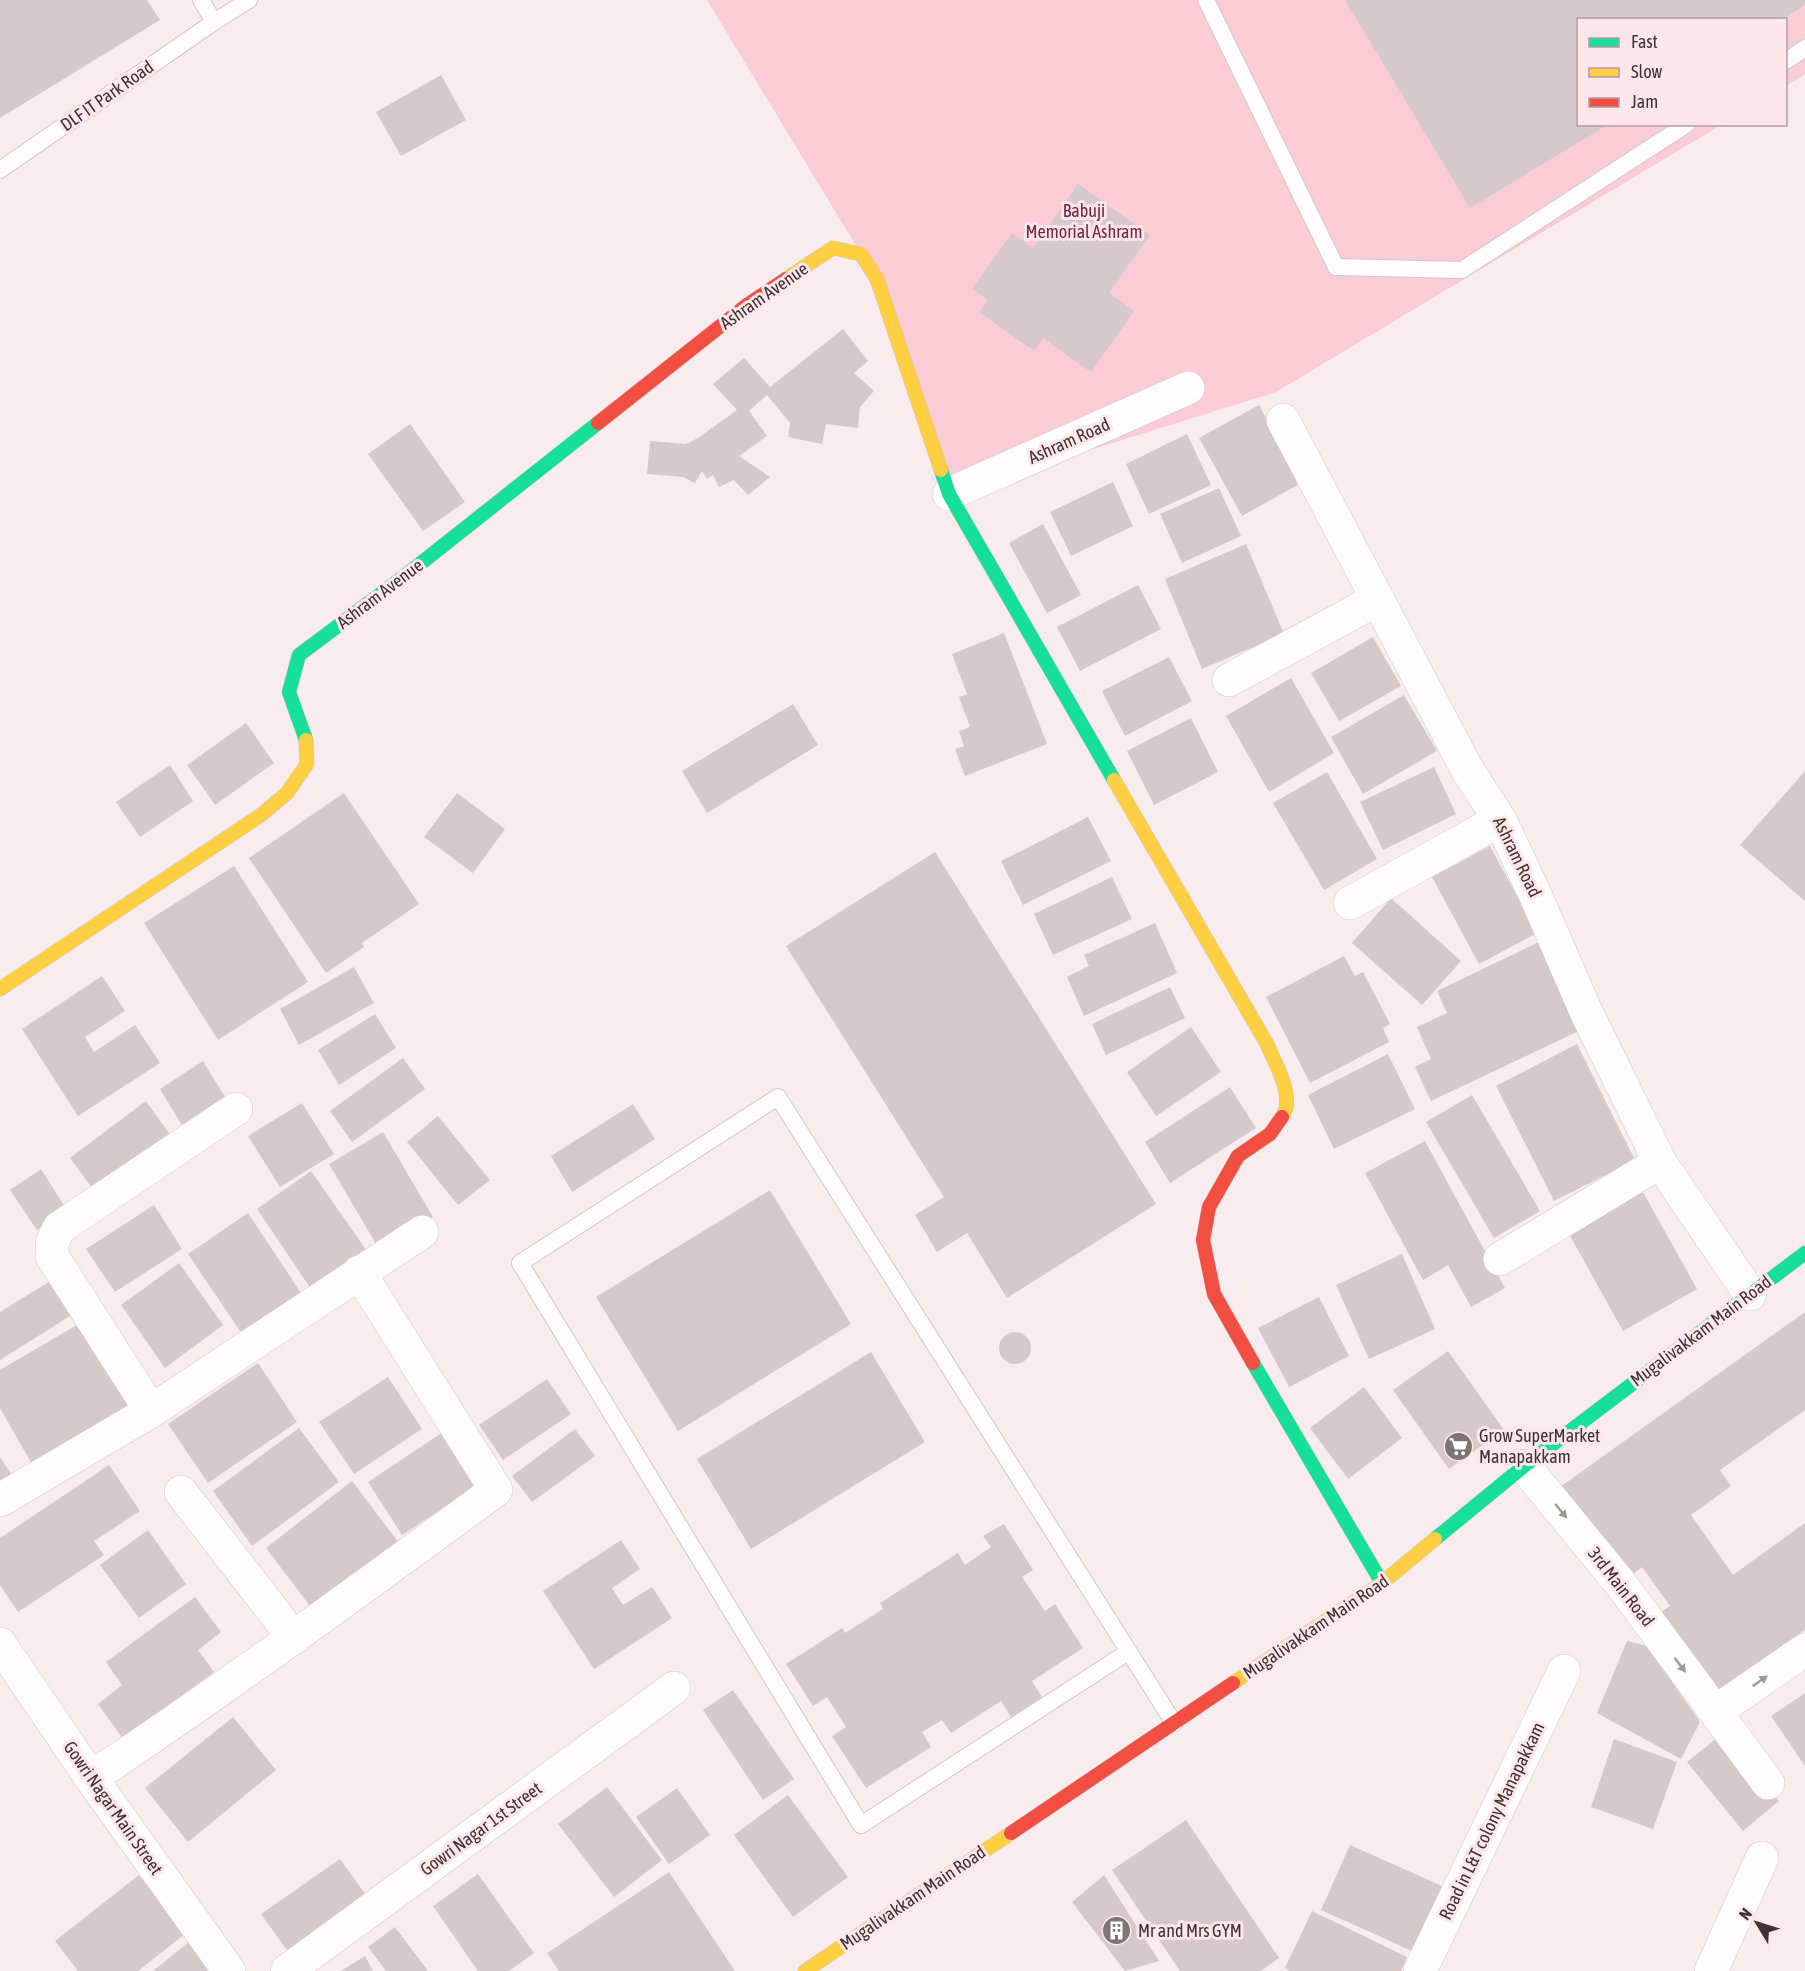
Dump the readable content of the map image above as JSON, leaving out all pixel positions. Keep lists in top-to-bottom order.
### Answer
{
  "streets": {
    "street": [
      "Ashram Avenue",
      "Ashram Road",
      "Mugalivakkam Main Road",
      "3rd Main Road",
      "Gowri Nagar Main Street",
      "Road in L&T colony Manapakkam",
      "Gowri Nagar 1st Street"
    ],
    "lane": ["DLF IT Park Road"]
  },
  "crossings": [
    ["Ashram Avenue", "Ashram Road"],
    ["Ashram Road", "Mugalivakkam Main Road"],
    ["Mugalivakkam Main Road", "3rd Main Road"]
  ],
  "one_way": ["3rd Main Road"],
  "parks": ["Babuji Memorial Ashram"],
  "places": {
    "supermarket": ["Grow SuperMarket Manapakkam"],
    "building": ["Mr and Mrs GYM"]
  },
  "legend": ["Fast", "Slow", "Jam"],
  "north": "top left"
}
